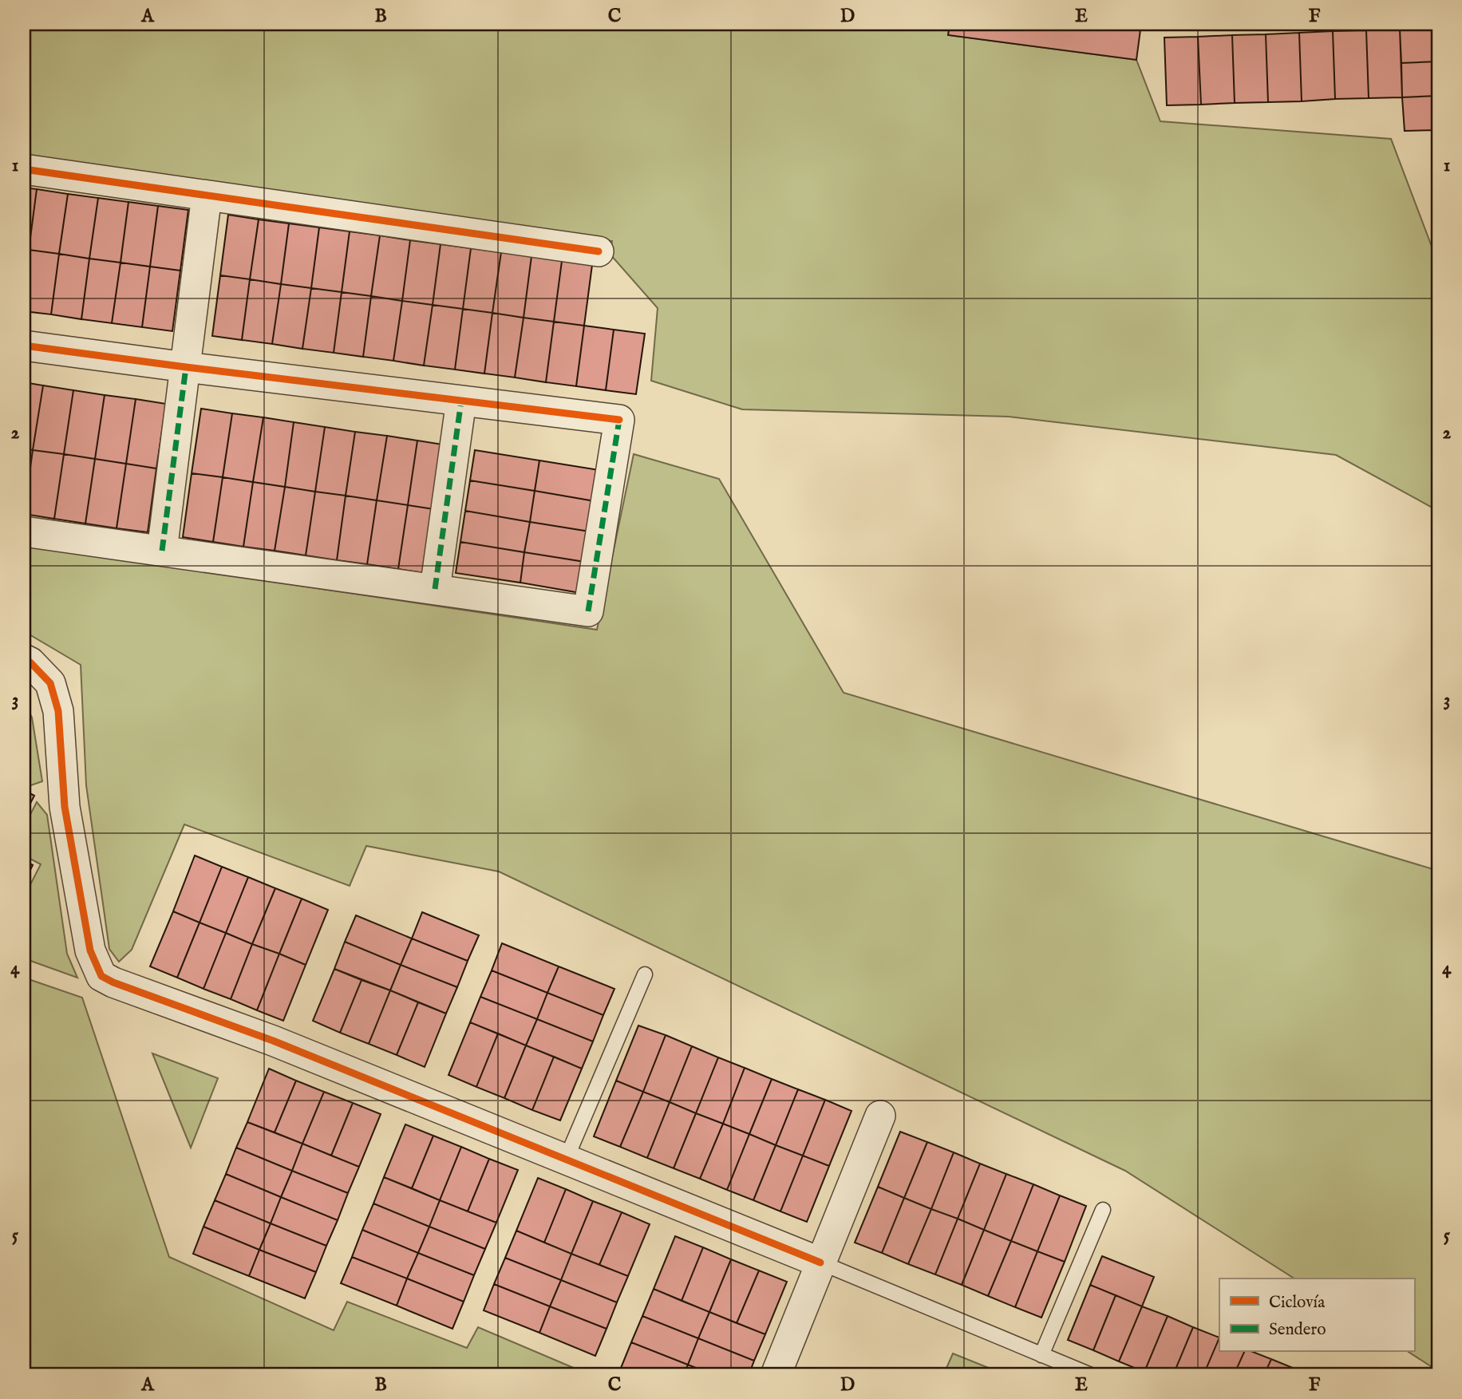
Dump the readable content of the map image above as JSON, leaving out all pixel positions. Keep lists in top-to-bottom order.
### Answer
{
  "legend": ["Ciclovía", "Sendero"],
  "grid": {
    "columns": [
      "A",
      "B",
      "C",
      "D",
      "E",
      "F"
    ],
    "rows": [
      "1",
      "2",
      "3",
      "4",
      "5"
    ]
  }
}
